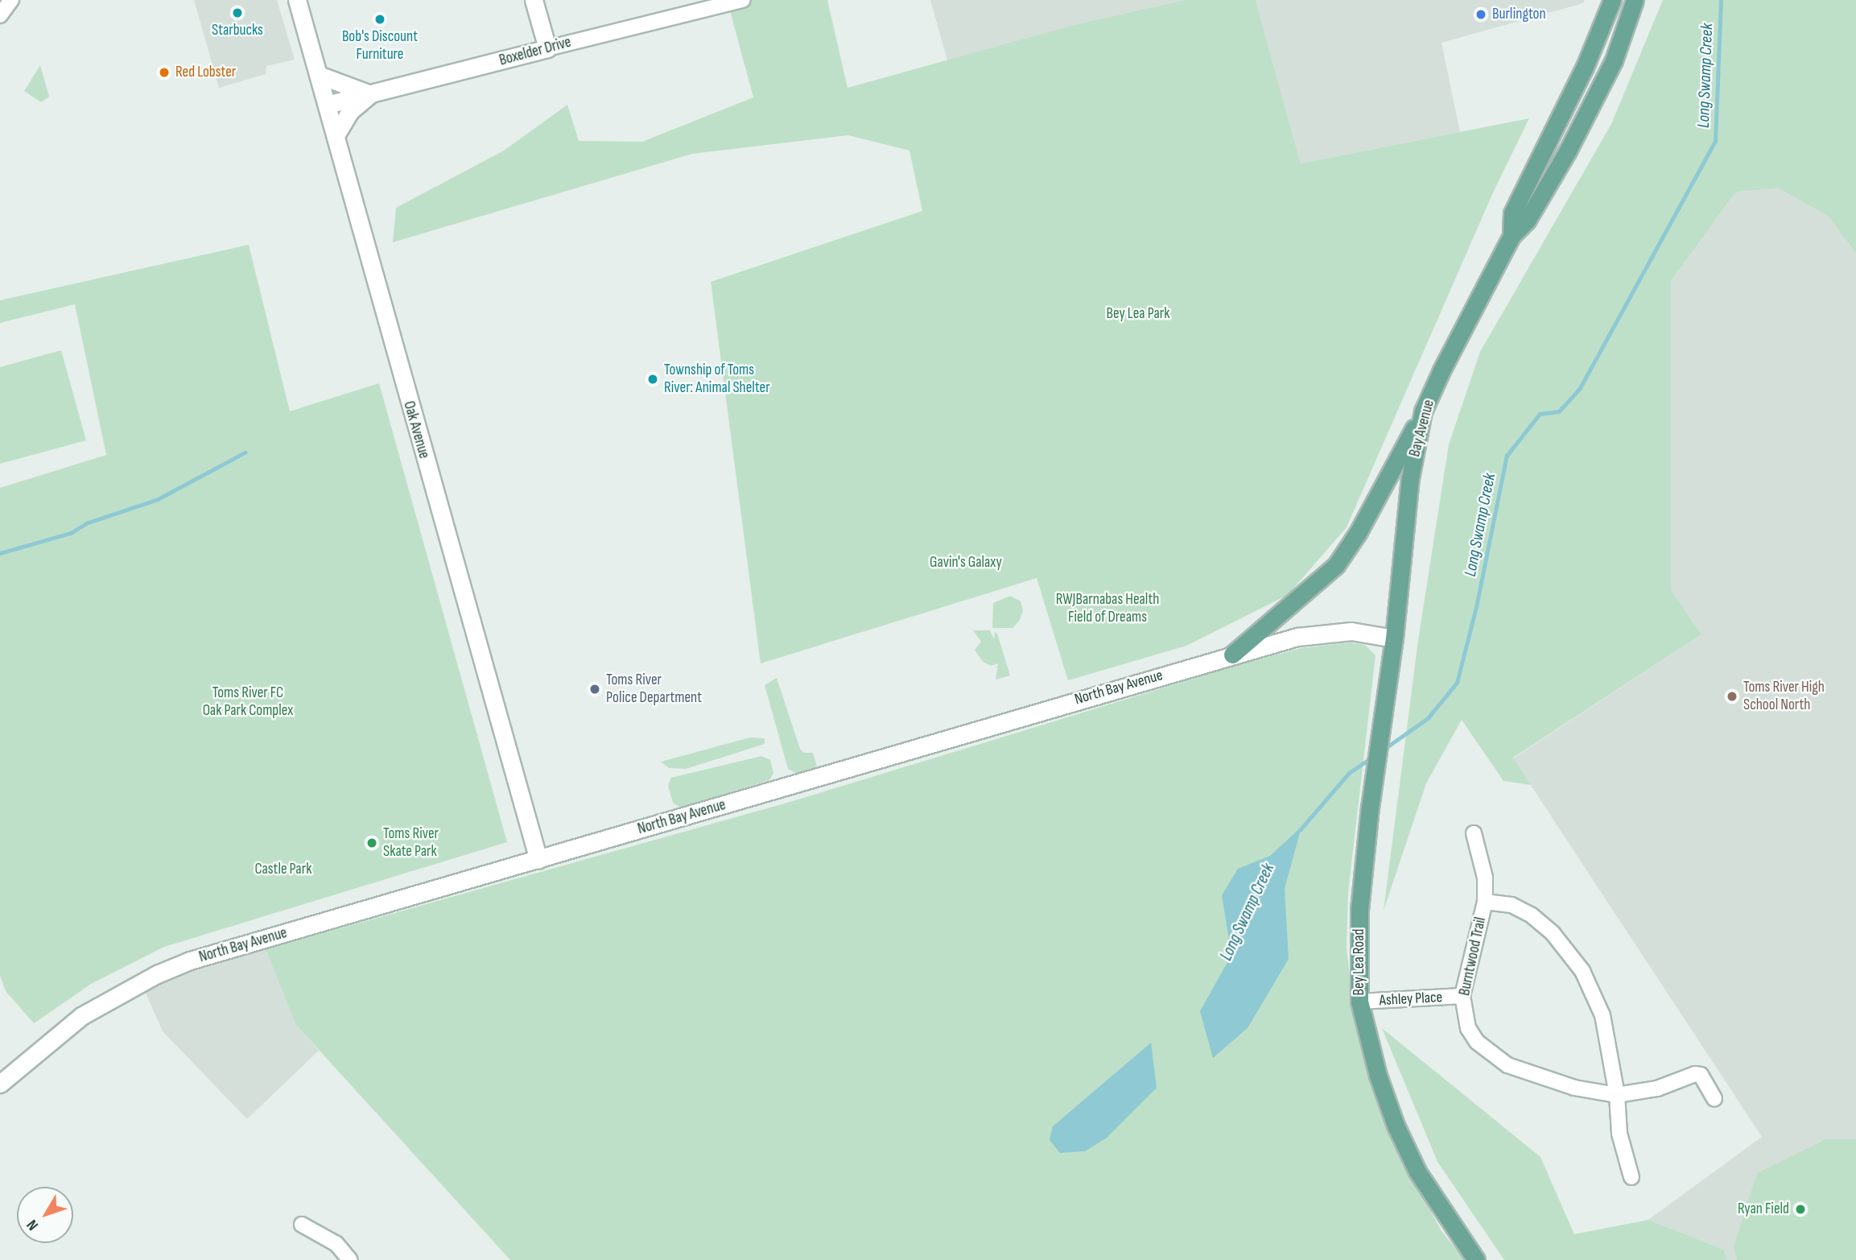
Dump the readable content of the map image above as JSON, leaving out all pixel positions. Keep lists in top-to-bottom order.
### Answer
{
  "streets": {
    "main road": ["Bay Avenue", "Bey Lea Road"],
    "street": [
      "Boxelder Drive",
      "Oak Avenue",
      "North Bay Avenue",
      "Burntwood Trail",
      "Ashley Place"
    ]
  },
  "crossings": [
    ["Boxelder Drive", "Oak Avenue"],
    ["Bay Avenue", "North Bay Avenue"],
    ["Bay Avenue", "Bey Lea Road"],
    ["Oak Avenue", "North Bay Avenue"],
    ["North Bay Avenue", "Bey Lea Road"],
    ["Burntwood Trail", "Ashley Place"],
    ["Bey Lea Road", "Ashley Place"]
  ],
  "water": ["Long Swamp Creek"],
  "parks": [
    "Bey Lea Park",
    "Gavin's Galaxy",
    "RWJBarnabas Health Field of Dreams",
    "Toms River FC Oak Park Complex",
    "Castle Park"
  ],
  "places": [
    "Starbucks",
    "Burlington",
    "Bob's Discount Furniture",
    "Red Lobster",
    "Township of Toms River: Animal Shelter",
    "Toms River Police Department",
    "Toms River High School North",
    "Toms River Skate Park",
    "Ryan Field"
  ],
  "north": "bottom left"
}
